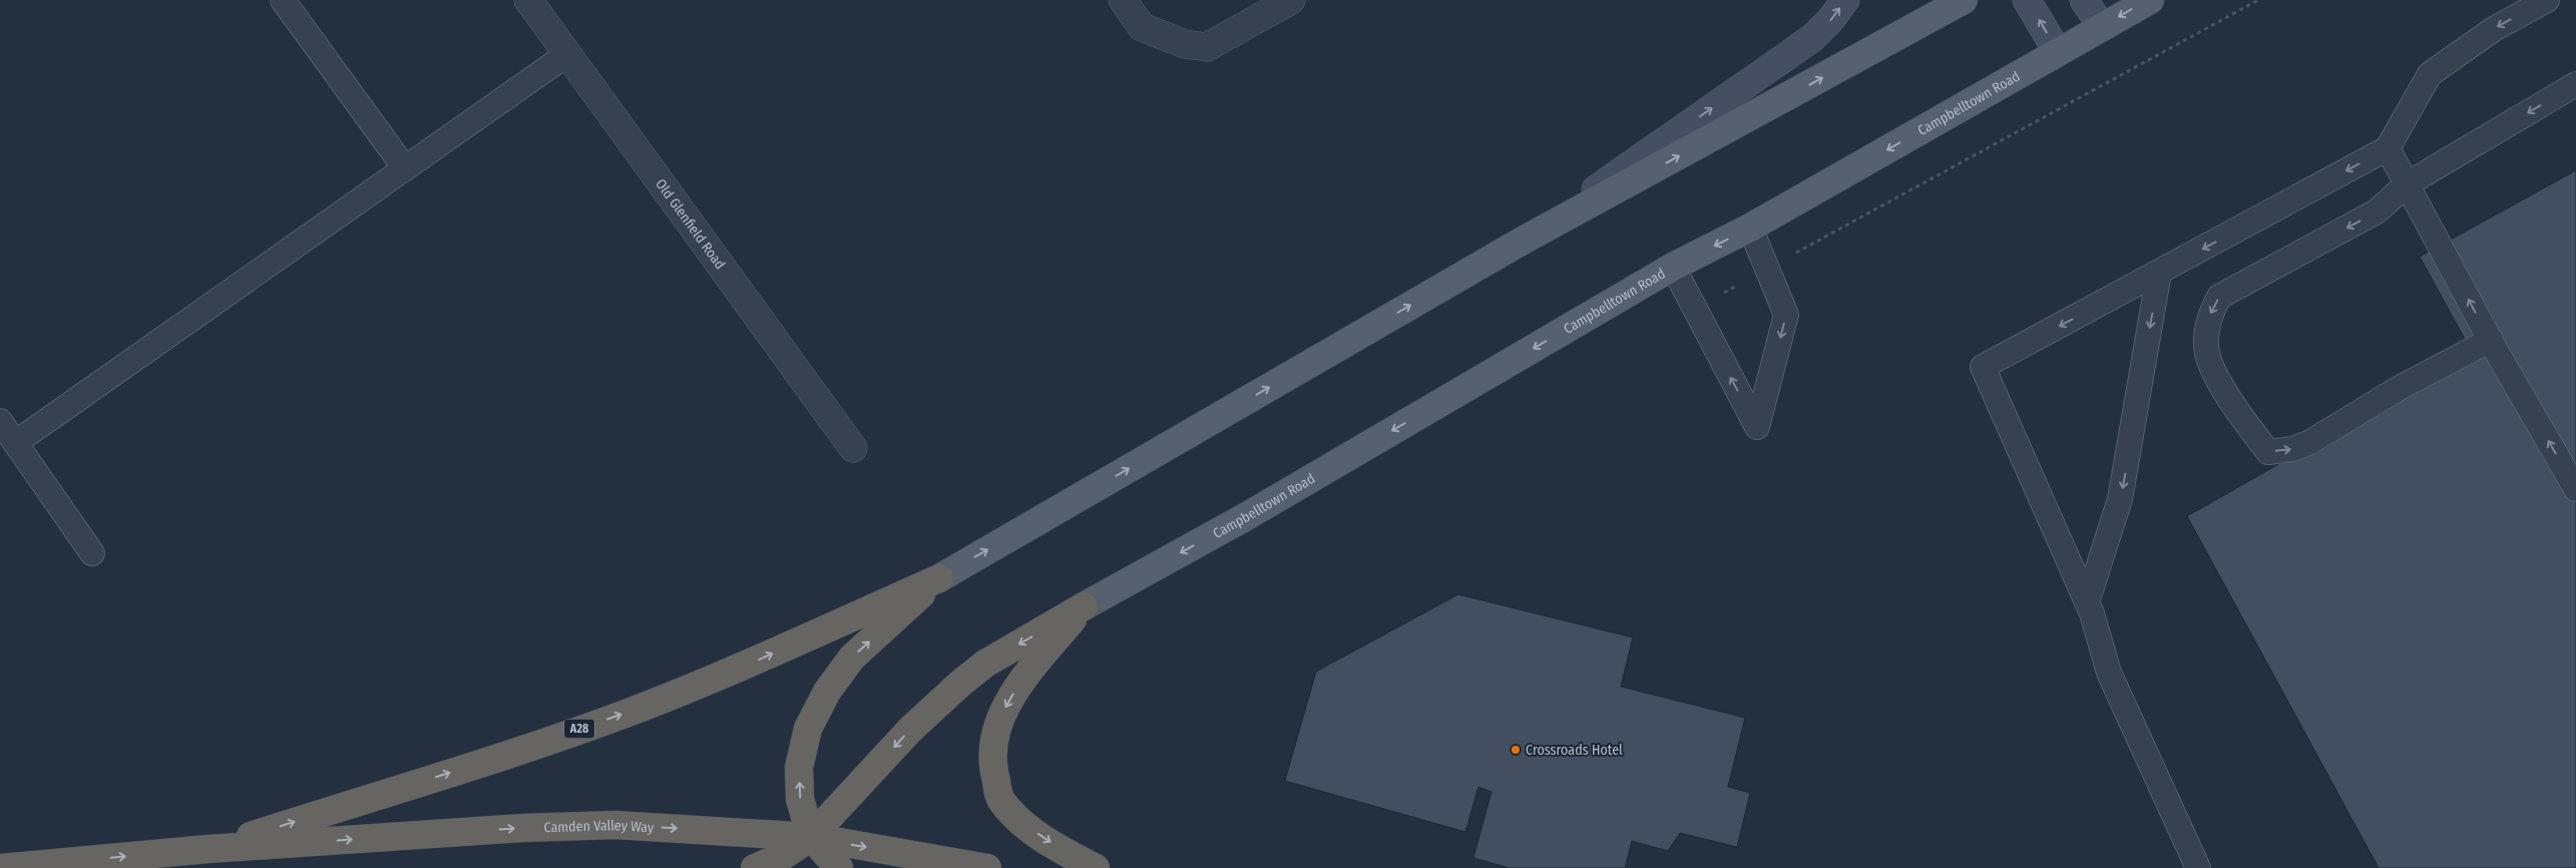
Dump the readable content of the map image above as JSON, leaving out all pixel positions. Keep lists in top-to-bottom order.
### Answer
{
  "streets": {
    "highway": ["A28", "Camden Valley Way"],
    "main road": ["Campbelltown Road"],
    "street": ["Old Glenfield Road"]
  },
  "crossings": [
    ["A28", "Camden Valley Way"]
  ],
  "places": ["Crossroads Hotel"]
}
